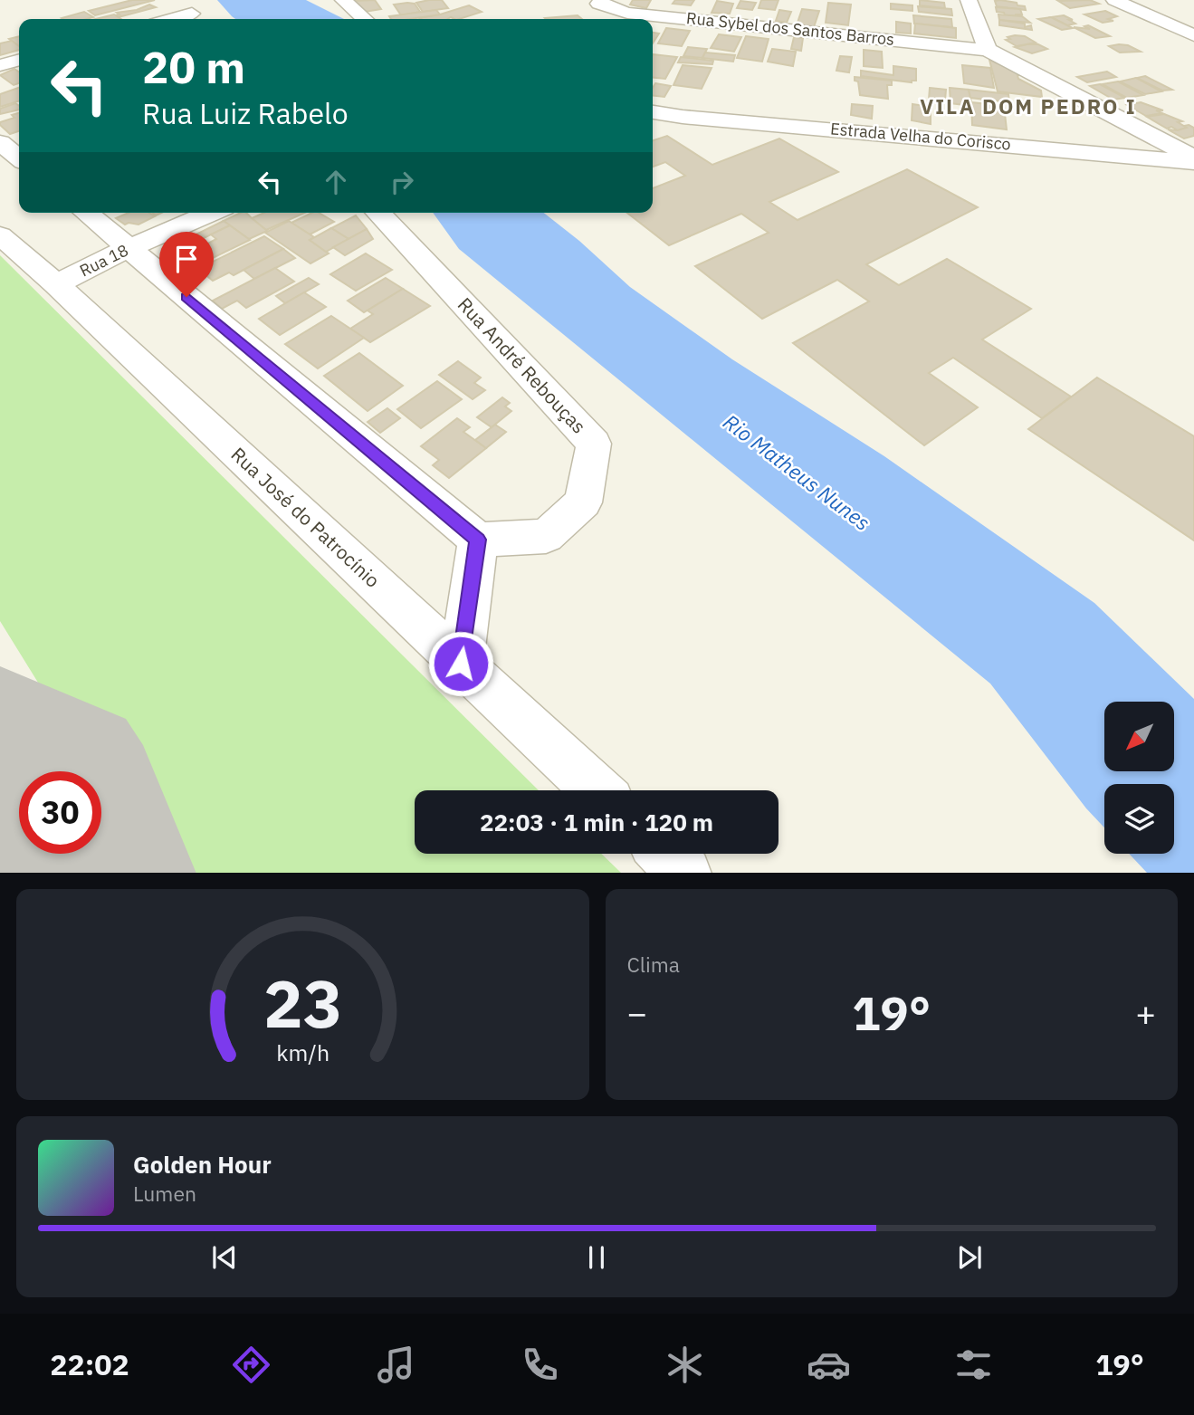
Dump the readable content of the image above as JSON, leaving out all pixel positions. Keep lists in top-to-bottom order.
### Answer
{
  "streets": {
    "street": [
      "Rua Sybel dos Santos Barros",
      "Estrada Velha do Corisco",
      "Rua 18",
      "Rua André Rebouças",
      "Rua José do Patrocínio"
    ]
  },
  "crossings": [
    ["Rua 18", "Rua José do Patrocínio"]
  ],
  "districts": ["VILA DOM PEDRO I"],
  "water": ["Rio Matheus Nunes"],
  "north": "bottom left",
  "page": {
    "turn": ["20 m", "Rua Luiz Rabelo"],
    "limit": "30",
    "trip": "22:03 · 1 min · 120 m",
    "tile": "Clima",
    "heat": ["−", "19°", "+"],
    "song": ["Golden Hour", "Lumen"],
    "tabs": ["22:02", "19°"],
    "gauge": ["23", "km/h"]
  }
}
